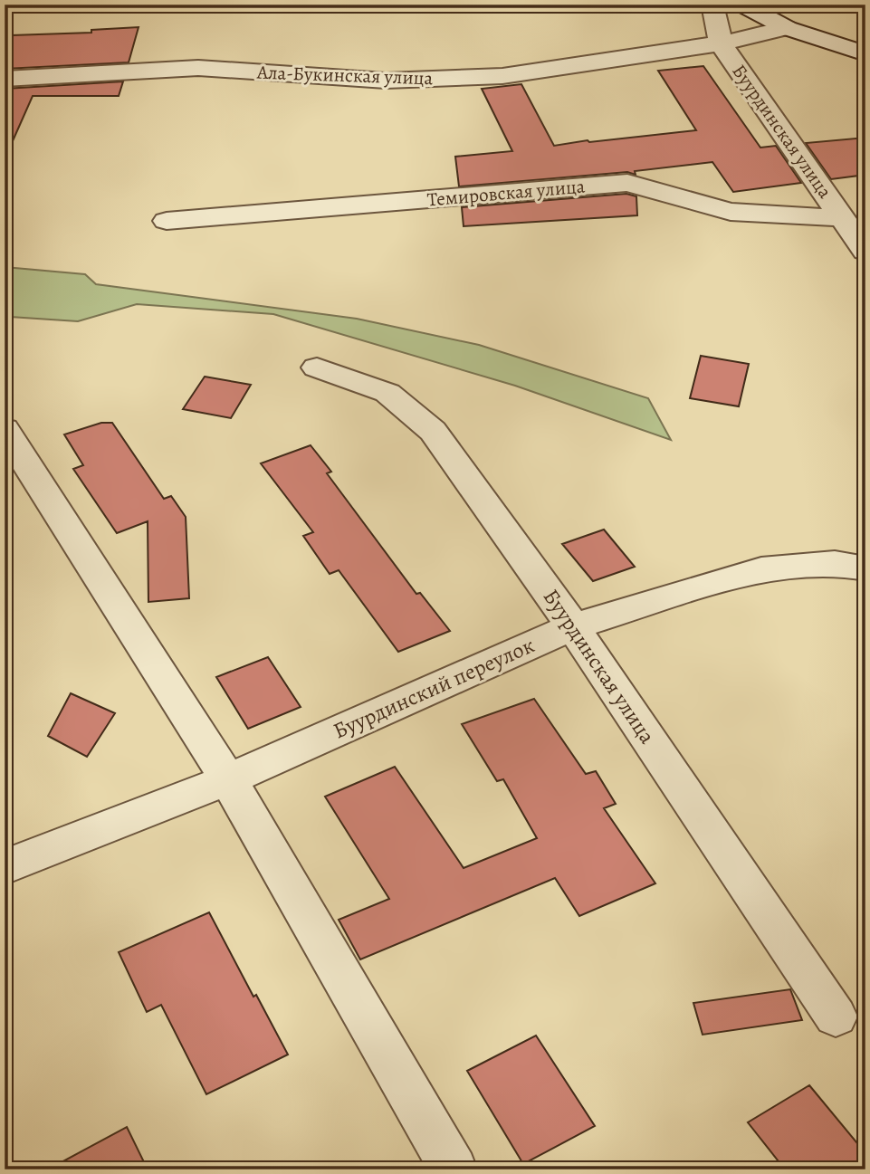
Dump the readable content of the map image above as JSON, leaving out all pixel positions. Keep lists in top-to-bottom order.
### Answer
{
  "streets": {
    "street": [
      "Ала-Букинская улица",
      "Буурдинская улица",
      "Темировская улица",
      "Буурдинский переулок"
    ]
  },
  "crossings": [
    ["Ала-Букинская улица", "Буурдинская улица"],
    ["Буурдинская улица", "Темировская улица"],
    ["Буурдинская улица", "Буурдинский переулок"]
  ]
}
